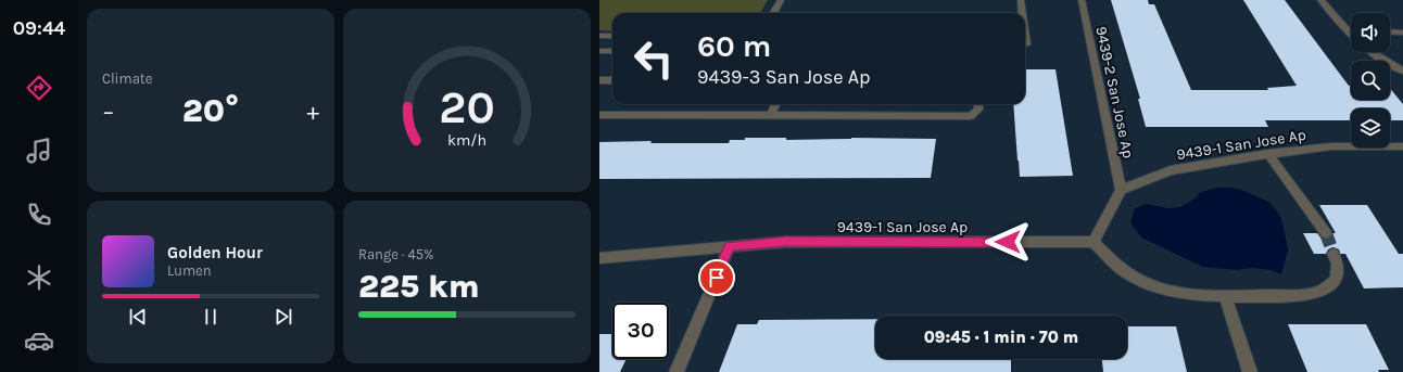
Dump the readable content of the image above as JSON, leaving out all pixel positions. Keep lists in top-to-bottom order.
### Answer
{
  "streets": {
    "street": ["9439-2 San Jose Ap", "9439-1 San Jose Ap"]
  },
  "crossings": [
    ["9439-2 San Jose Ap", "9439-1 San Jose Ap"]
  ],
  "page": {
    "tabs": "09:44",
    "tile": [
      "Climate",
      ["Range · 45%", "225 km"]
    ],
    "turn": ["60 m", "9439-3 San Jose Ap"],
    "heat": ["−", "20°", "+"],
    "song": ["Golden Hour", "Lumen"],
    "limit": "30",
    "trip": "09:45 · 1 min · 70 m",
    "gauge": ["20", "km/h"]
  }
}
